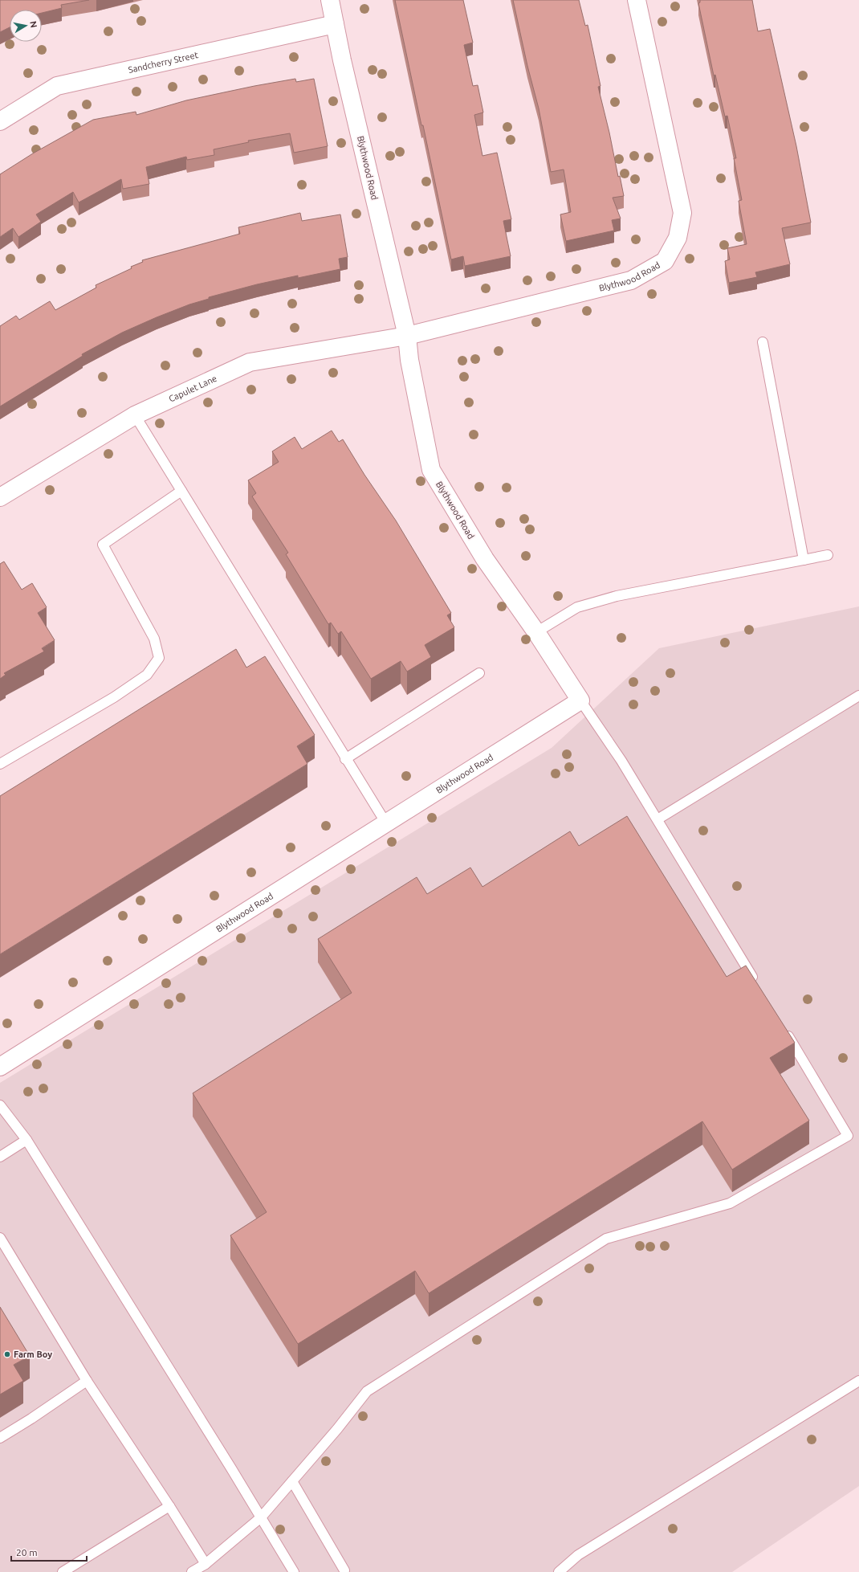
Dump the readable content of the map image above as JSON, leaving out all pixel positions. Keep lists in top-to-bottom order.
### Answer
{
  "streets": {
    "street": ["Sandcherry Street", "Blythwood Road", "Capulet Lane"]
  },
  "crossings": [
    ["Sandcherry Street", "Blythwood Road"],
    ["Blythwood Road", "Capulet Lane"]
  ],
  "places": ["Farm Boy"],
  "scale_bar": "20 m",
  "north": "right"
}
